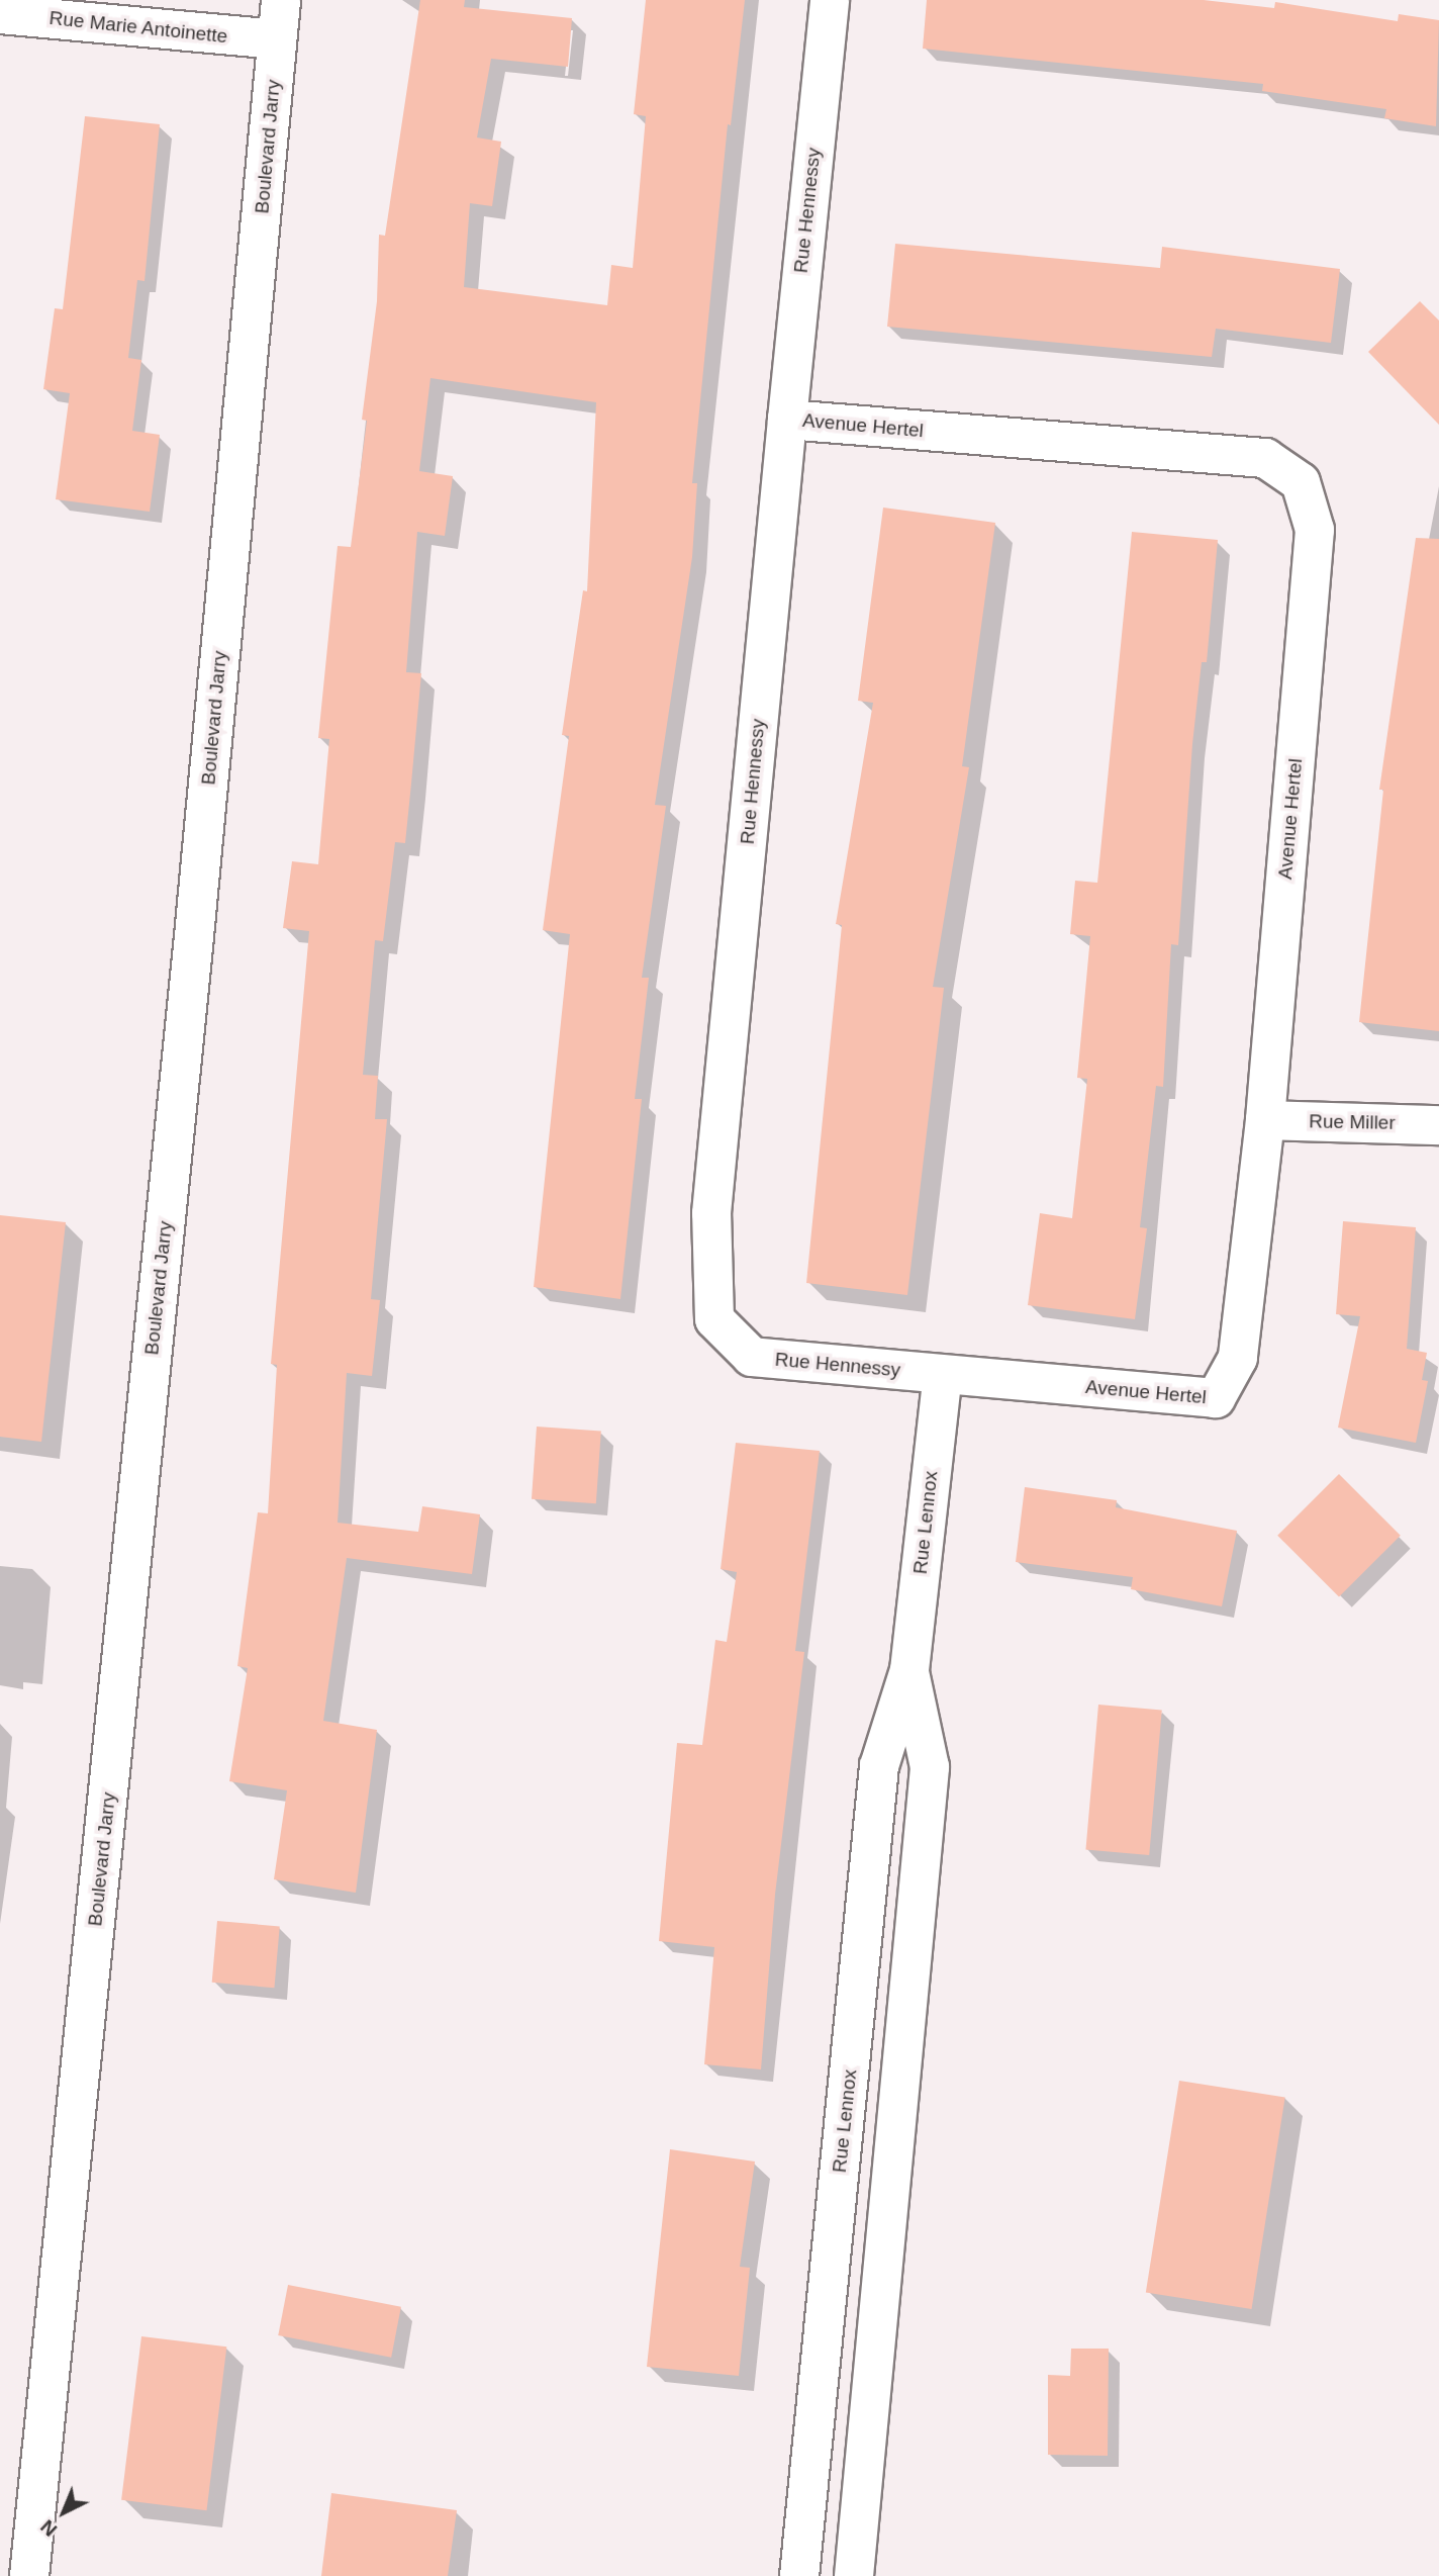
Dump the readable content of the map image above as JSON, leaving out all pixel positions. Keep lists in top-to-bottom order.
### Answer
{
  "streets": {
    "street": [
      "Rue Marie Antoinette",
      "Boulevard Jarry",
      "Rue Hennessy",
      "Avenue Hertel",
      "Rue Miller",
      "Rue Lennox"
    ]
  },
  "crossings": [
    ["Rue Marie Antoinette", "Boulevard Jarry"],
    ["Rue Hennessy", "Avenue Hertel"],
    ["Rue Hennessy", "Rue Lennox"],
    ["Avenue Hertel", "Rue Miller"],
    ["Avenue Hertel", "Rue Lennox"]
  ],
  "north": "bottom left"
}
